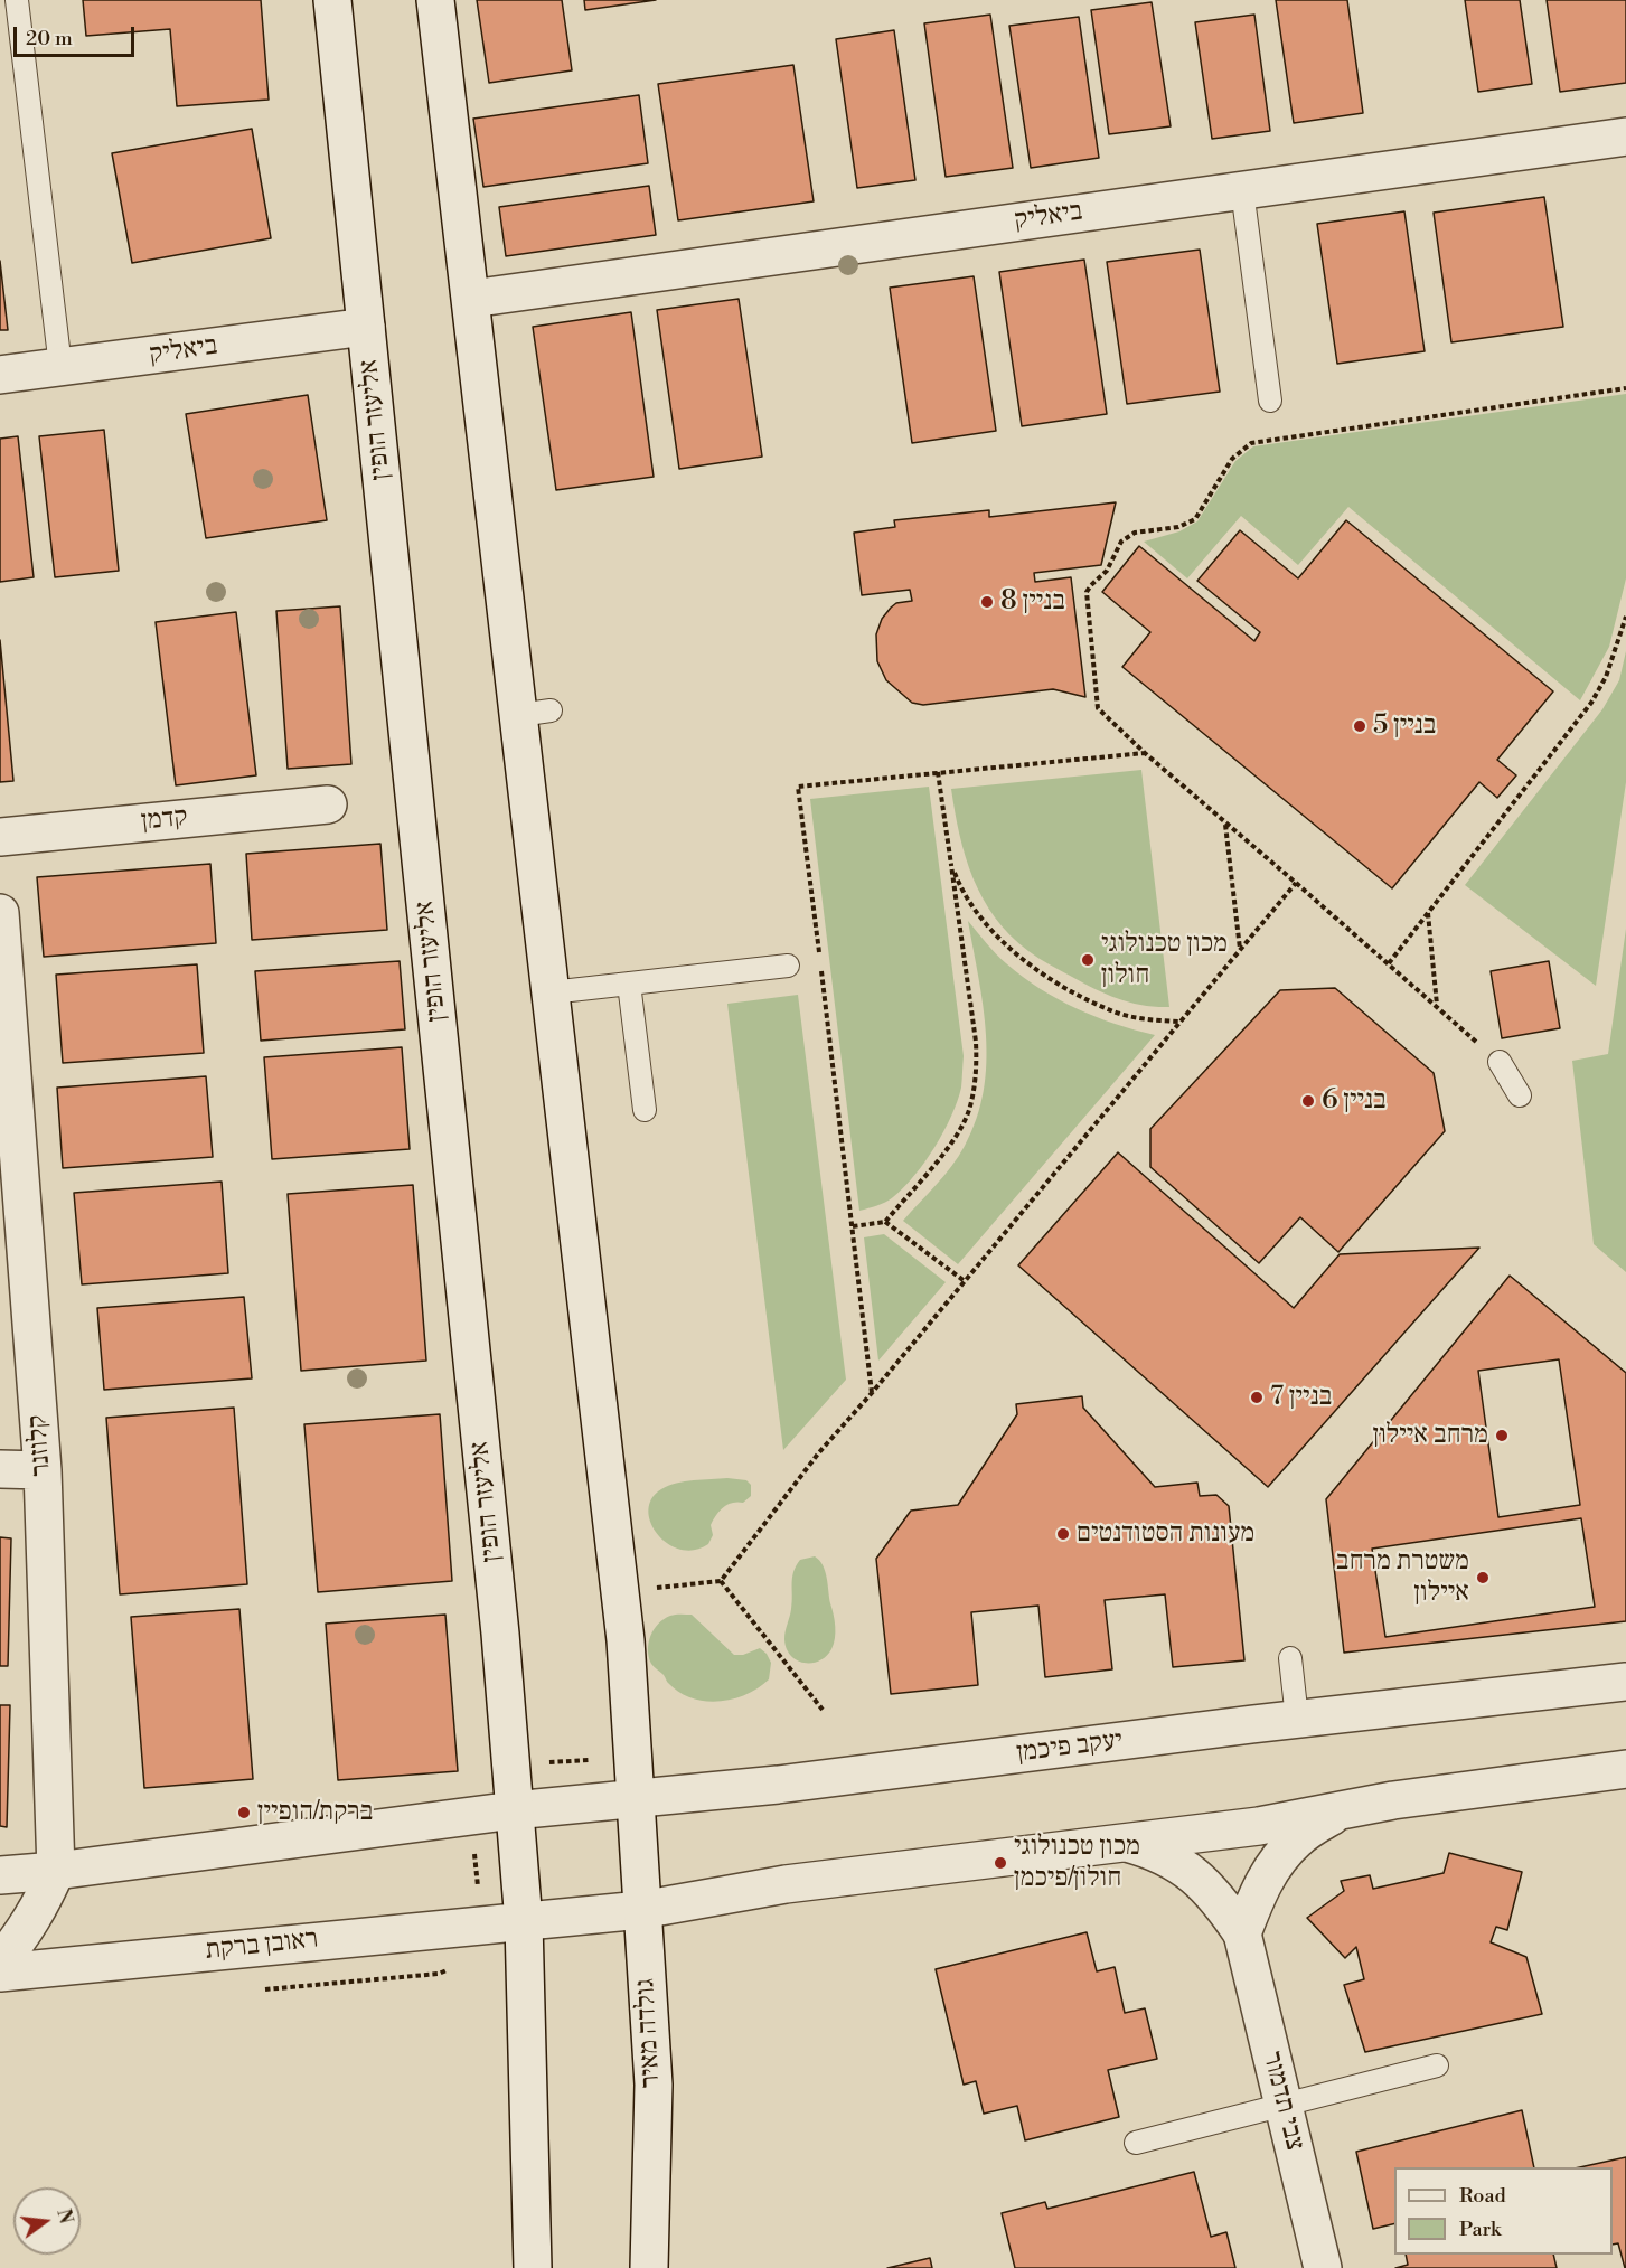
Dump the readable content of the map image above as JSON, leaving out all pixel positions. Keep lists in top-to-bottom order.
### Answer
{
  "streets": {
    "street": [
      "ביאליק",
      "אליעזר הופין",
      "קדמן",
      "קלוזנר",
      "יעקב פיכמן",
      "ראובן ברקת",
      "גולדה מאיר",
      "צבי תדמור"
    ]
  },
  "crossings": [
    ["ביאליק", "אליעזר הופין"],
    ["אליעזר הופין", "יעקב פיכמן"],
    ["אליעזר הופין", "ראובן ברקת"],
    ["יעקב פיכמן", "גולדה מאיר"]
  ],
  "places": [
    "בניין 8",
    "בניין 5",
    "מכון טכנולוגי חולון",
    "בניין 6",
    "בניין 7",
    "מרחב איילון",
    "מעונות הסטודנטים",
    "משטרת מרחב איילון",
    "ברקת/הופיין",
    "מכון טכנולוגי חולון/פיכמן"
  ],
  "legend": ["Road", "Park"],
  "scale_bar": "20 m",
  "north": "right"
}
